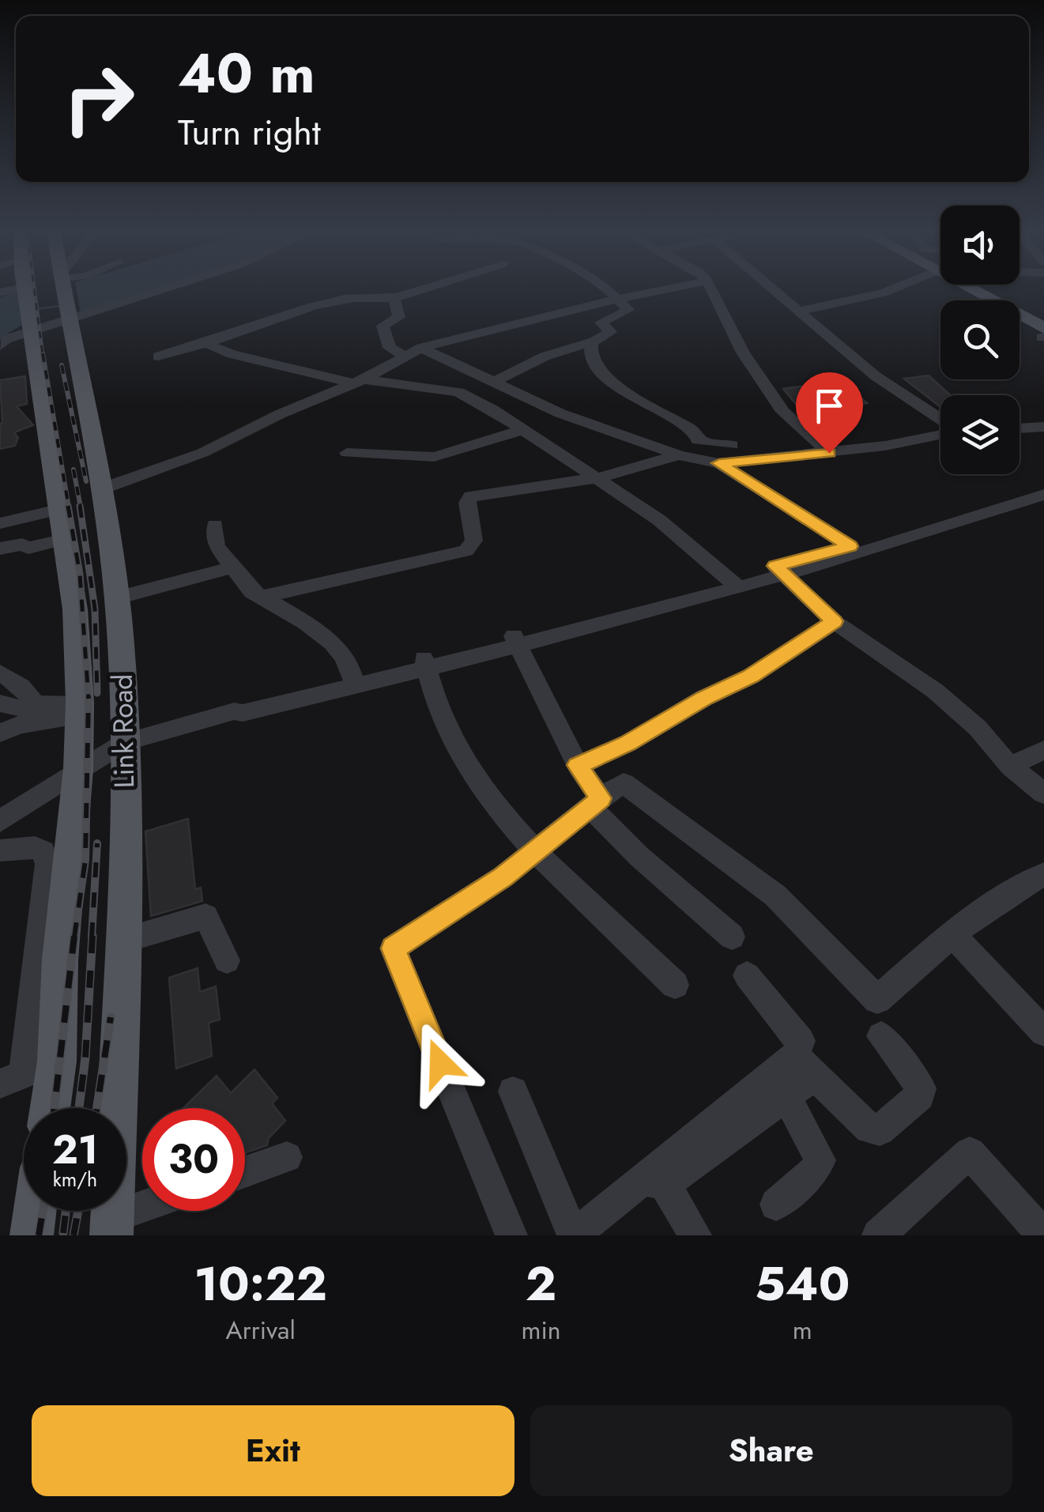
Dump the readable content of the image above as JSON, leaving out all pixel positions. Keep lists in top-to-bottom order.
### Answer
{
  "streets": {
    "main road": ["Link Road"]
  },
  "page": {
    "turn": ["40 m", "Turn right"],
    "speed": "21 km/h",
    "limit": "30",
    "eta": [
      "10:22",
      "Arrival",
      "2",
      "min",
      "540",
      "m"
    ],
    "buttons": ["Exit", "Share"]
  }
}
